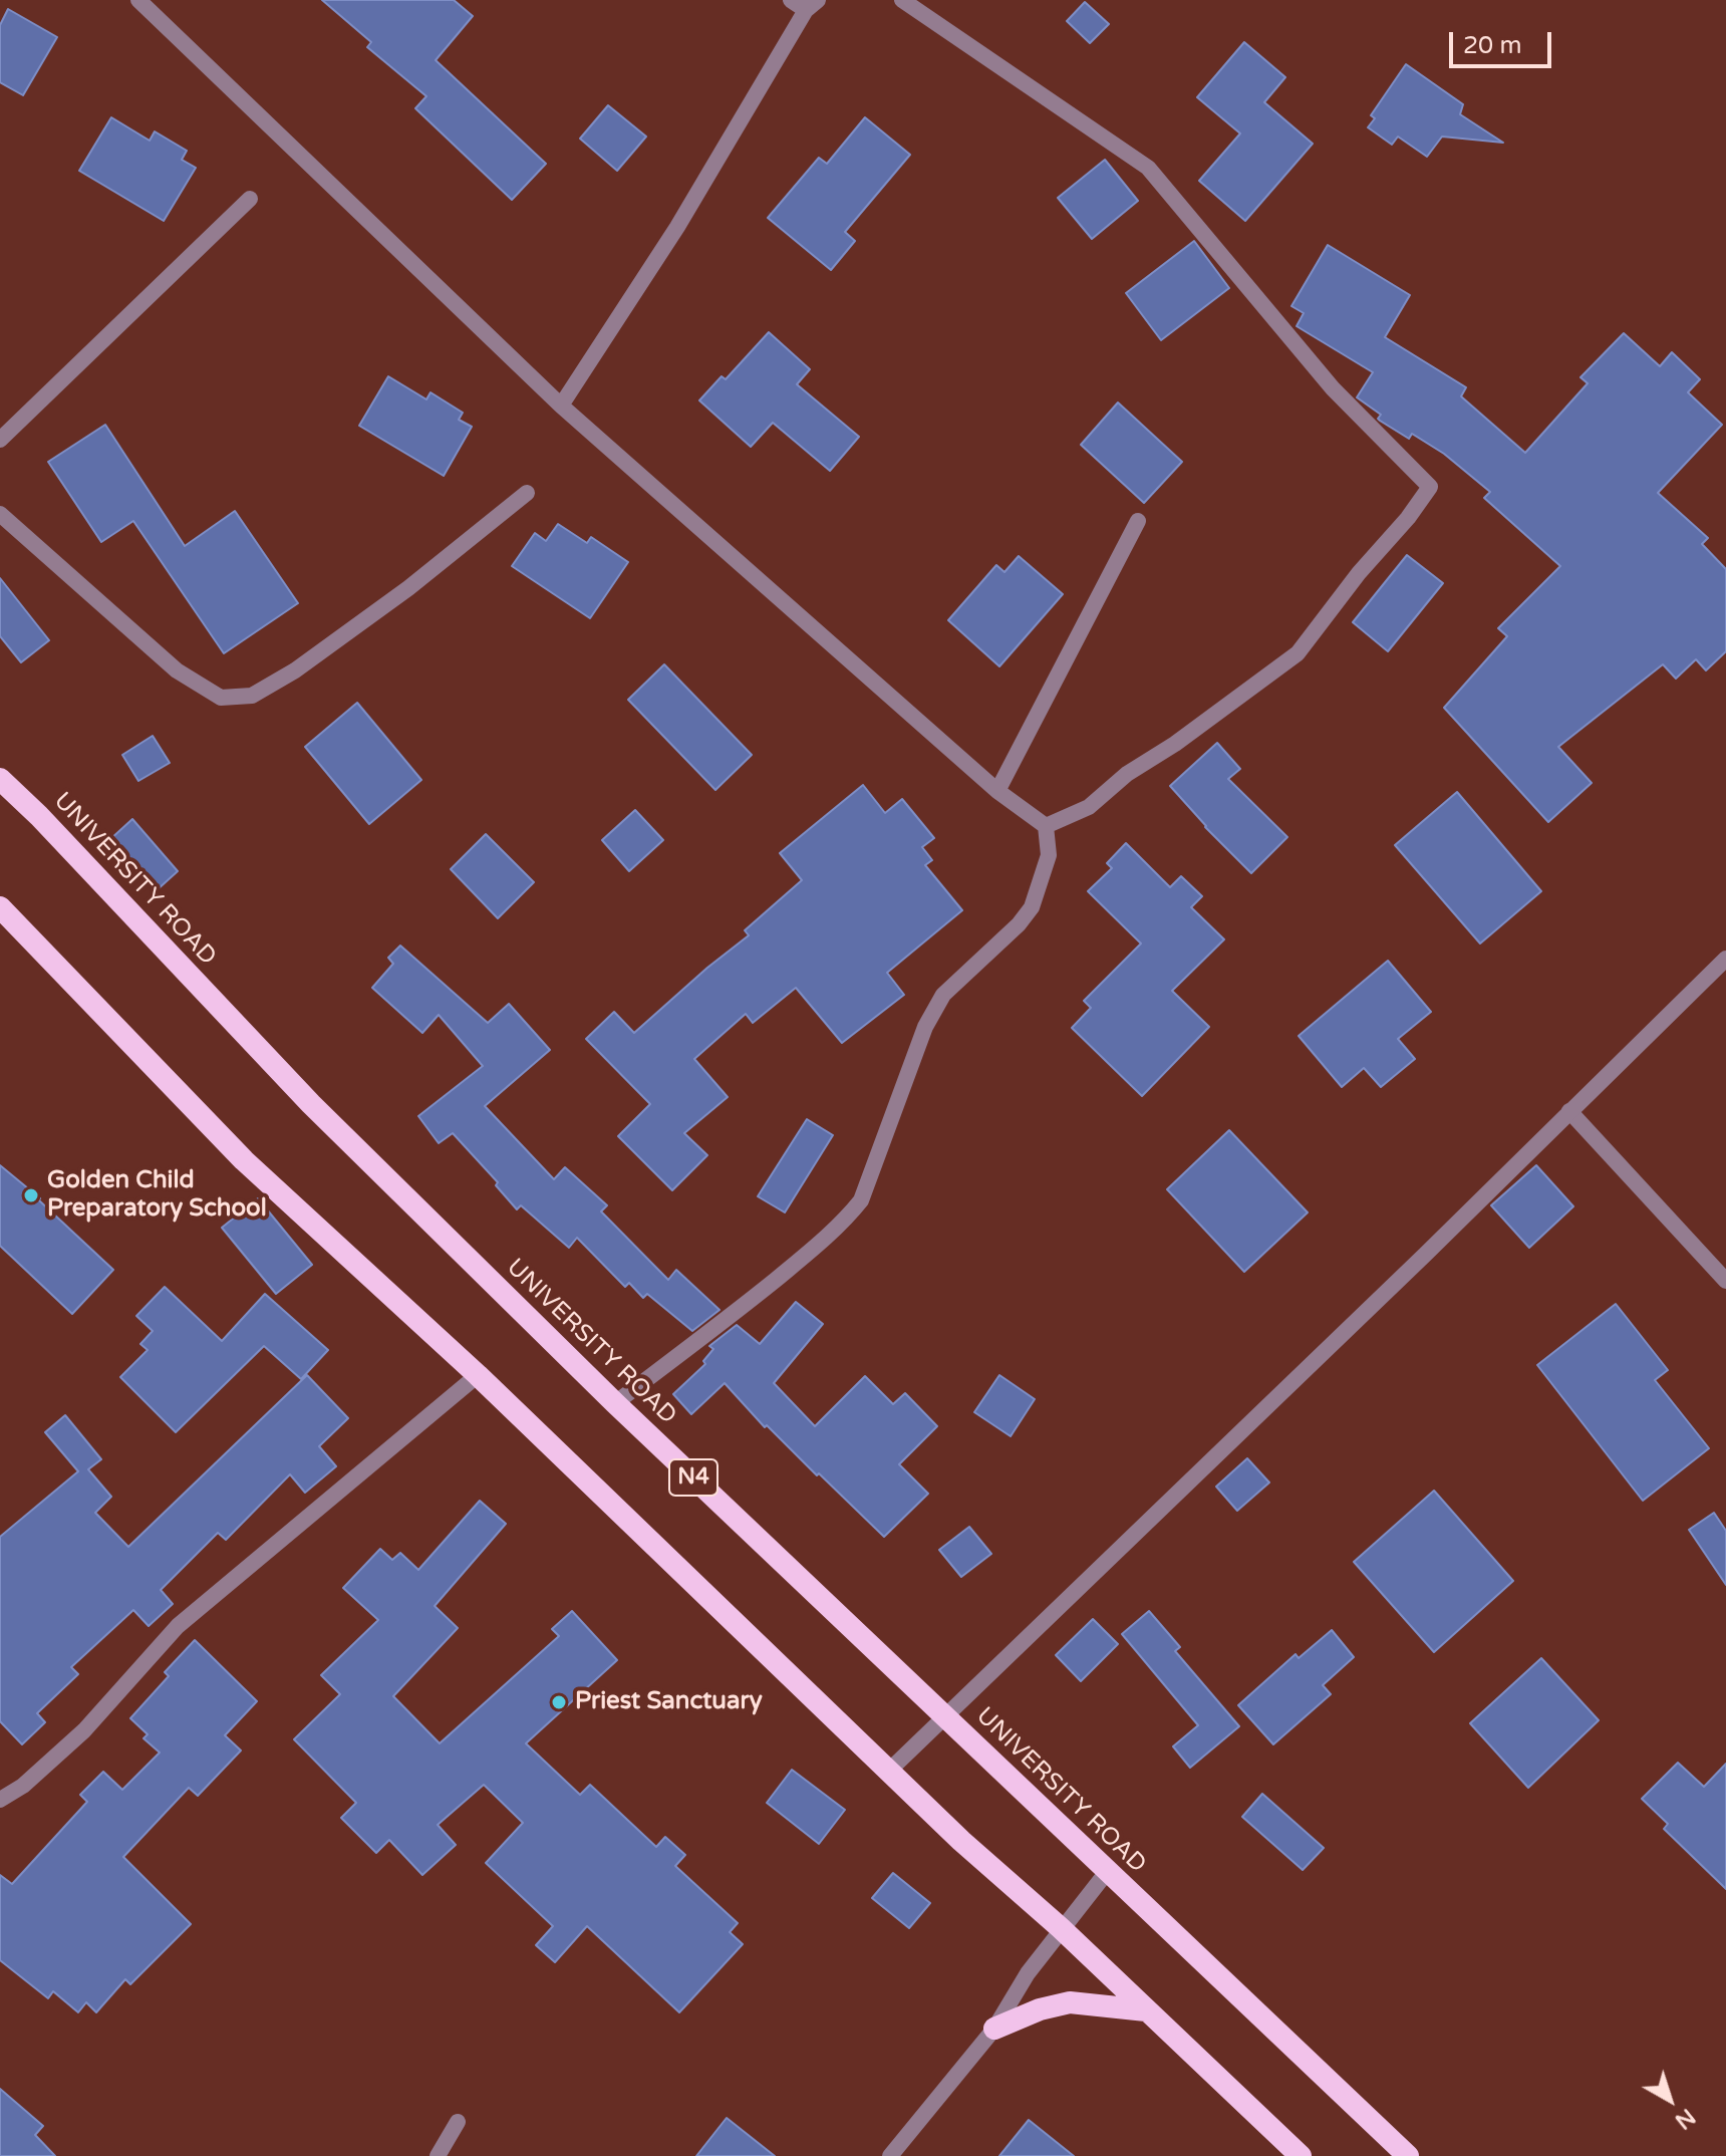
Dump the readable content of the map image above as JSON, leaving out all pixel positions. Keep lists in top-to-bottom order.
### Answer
{
  "streets": {
    "highway": ["UNIVERSITY ROAD", "N4"]
  },
  "places": ["Golden Child Preparatory School", "Priest Sanctuary"],
  "scale_bar": "20 m",
  "north": "bottom right"
}
